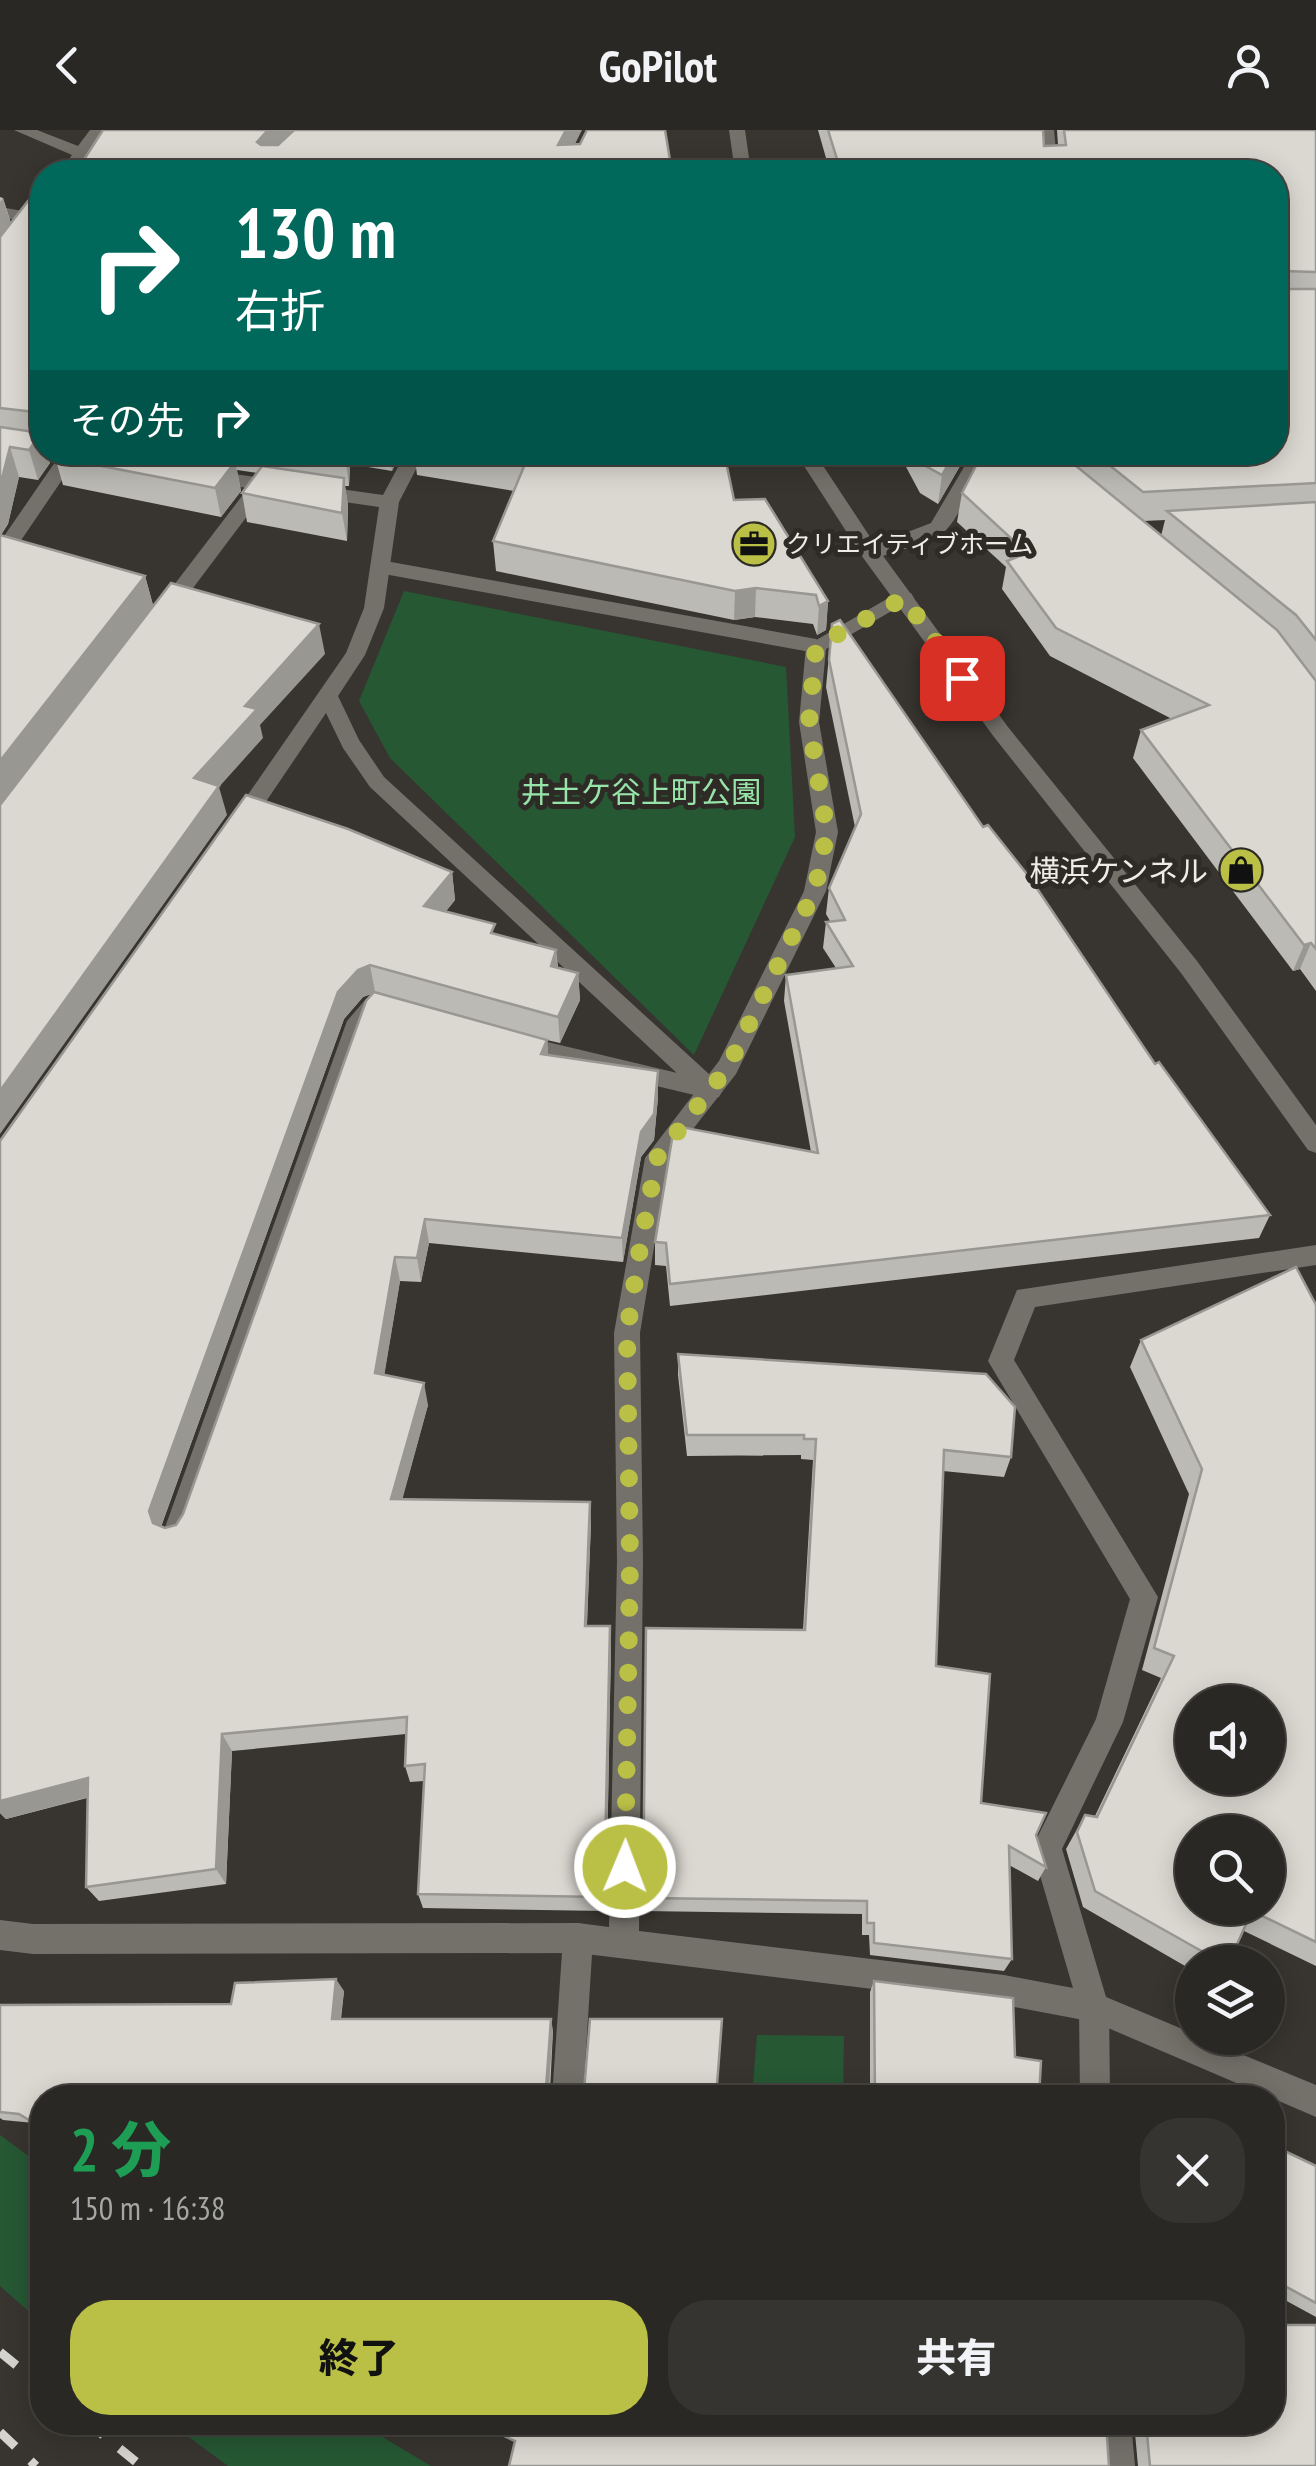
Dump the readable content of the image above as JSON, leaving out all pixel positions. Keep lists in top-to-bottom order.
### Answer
{
  "parks": ["井土ケ谷上町公園"],
  "places": {
    "office": ["クリエイティブホーム"],
    "shop": ["横浜ケンネル"]
  },
  "page": {
    "header": "GoPilot",
    "turn": ["130 m", "右折"],
    "then": "その先",
    "heading": ["2 分", "150 m · 16:38"],
    "buttons": ["終了", "共有"]
  }
}
